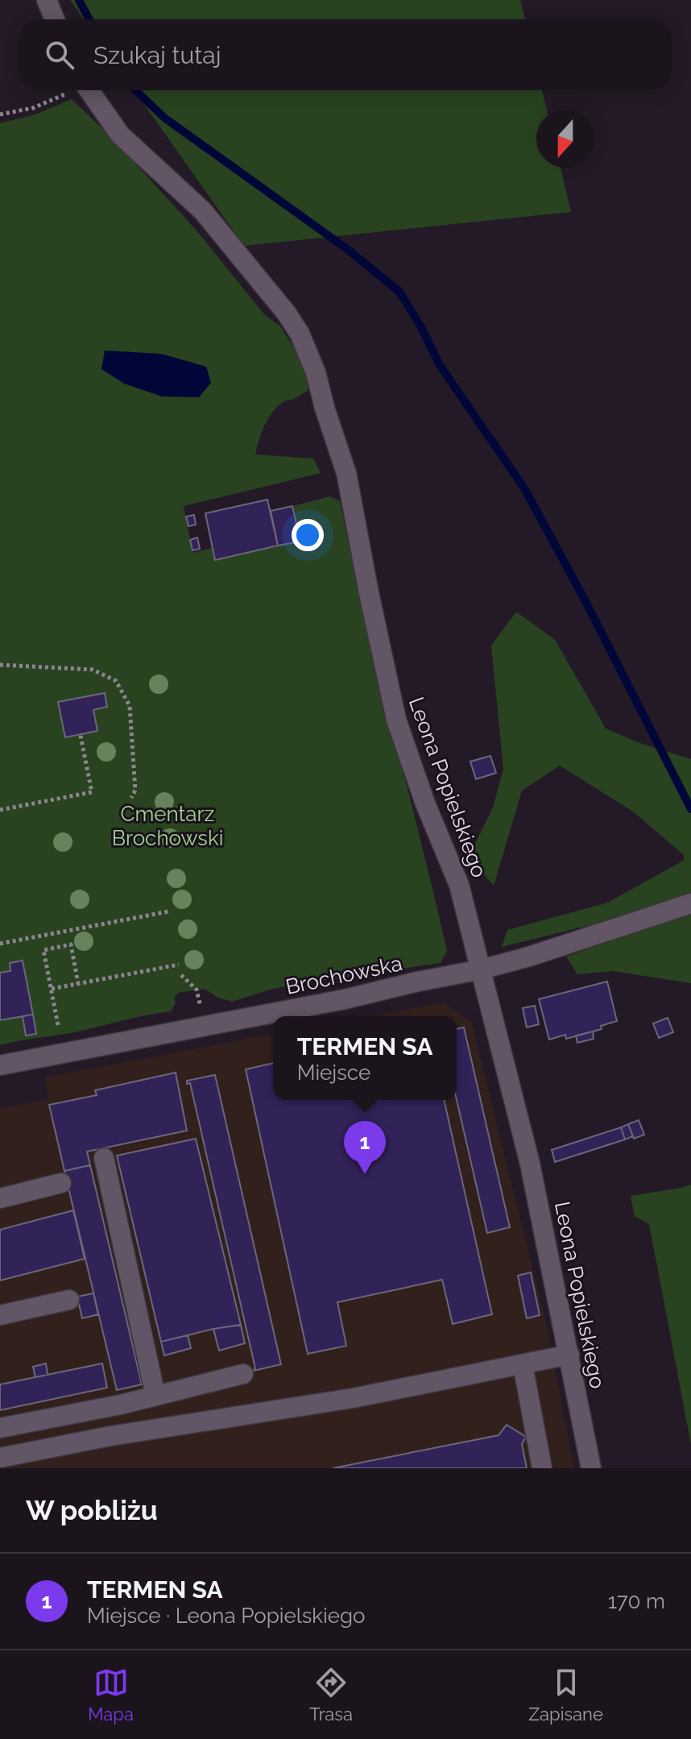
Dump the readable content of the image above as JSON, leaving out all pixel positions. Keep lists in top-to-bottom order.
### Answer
{
  "streets": {
    "street": ["Leona Popielskiego", "Brochowska"]
  },
  "crossings": [
    ["Leona Popielskiego", "Brochowska"]
  ],
  "parks": ["Cmentarz Brochowski"],
  "north": "bottom",
  "page": {
    "search": "Szukaj tutaj",
    "popup": ["TERMEN SA", "Miejsce"],
    "pins": "1",
    "heading": "W pobliżu",
    "list": [
      {
        "mark": "1",
        "name": "TERMEN SA",
        "note": "Miejsce · Leona Popielskiego",
        "value": "170 m"
      }
    ],
    "nav": ["Mapa", "Trasa", "Zapisane"]
  }
}
